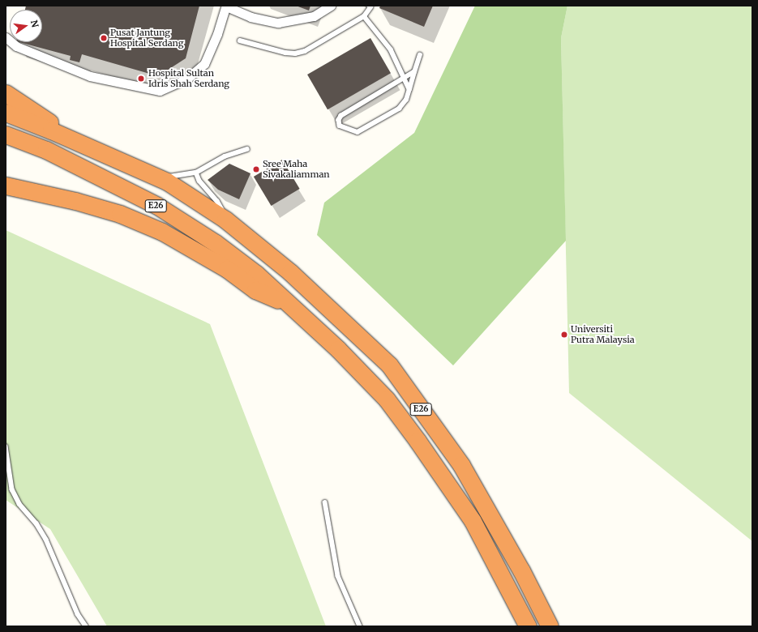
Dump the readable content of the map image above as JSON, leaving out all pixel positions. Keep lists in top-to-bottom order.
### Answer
{
  "streets": {
    "highway": ["E26"]
  },
  "places": [
    "Pusat Jantung Hospital Serdang",
    "Hospital Sultan Idris Shah Serdang",
    "Sree Maha Sivakaliamman",
    "Universiti Putra Malaysia"
  ],
  "north": "right"
}
